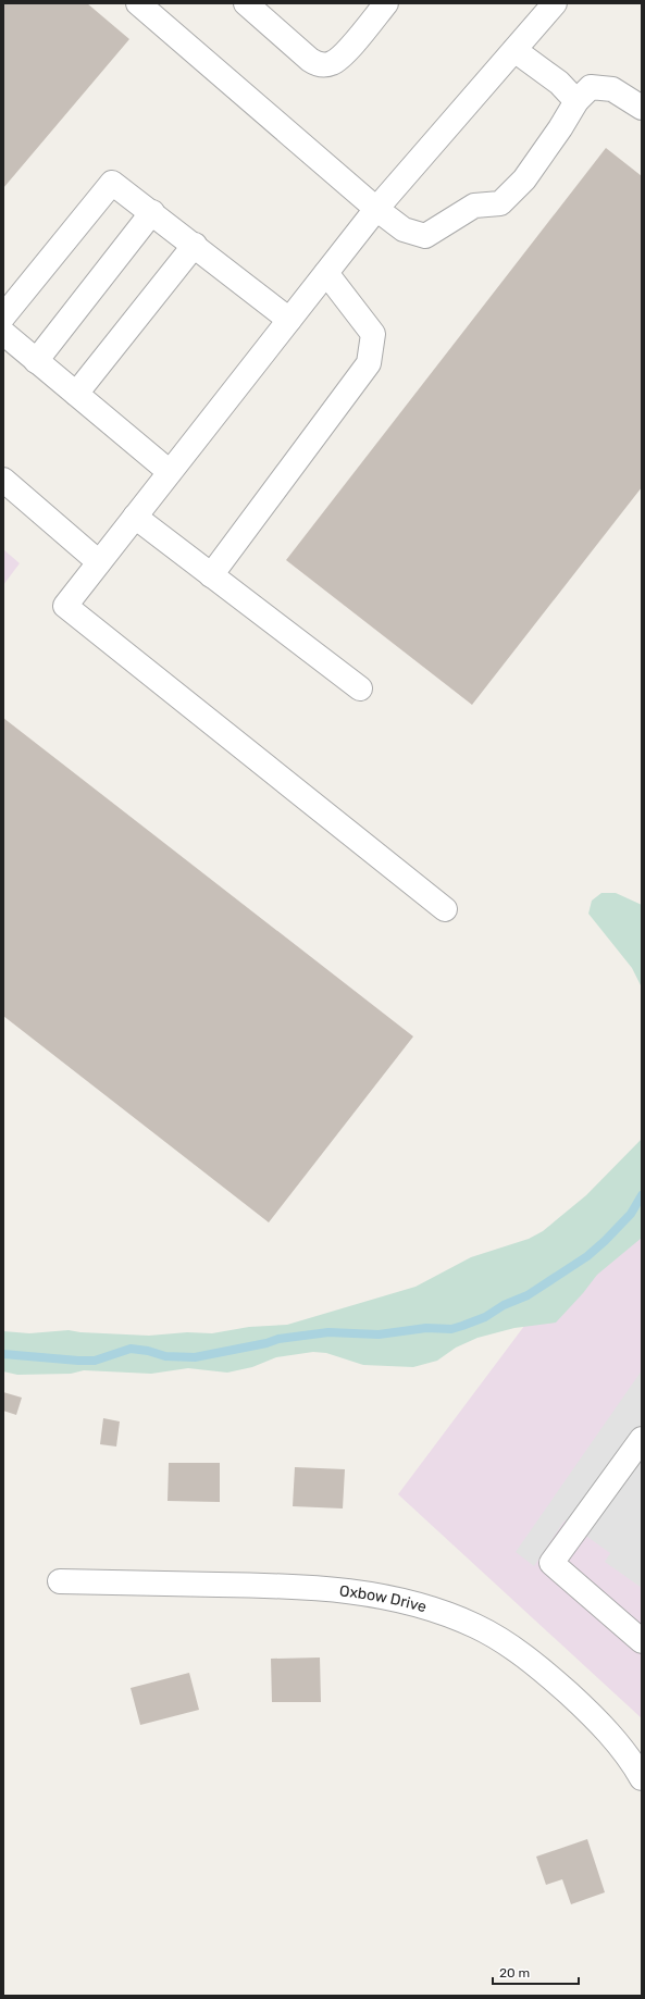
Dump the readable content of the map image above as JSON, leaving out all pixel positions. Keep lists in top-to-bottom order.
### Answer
{
  "streets": {
    "street": ["Oxbow Drive"]
  },
  "scale_bar": "20 m"
}
